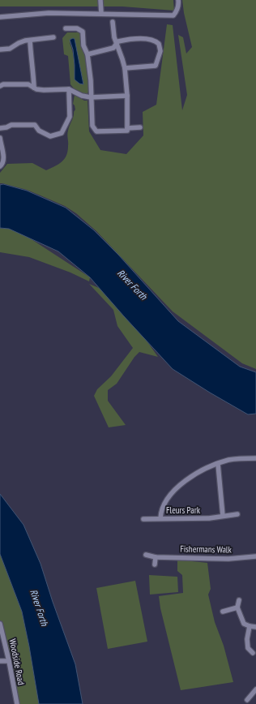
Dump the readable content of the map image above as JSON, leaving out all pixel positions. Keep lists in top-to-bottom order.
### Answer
{
  "streets": {
    "street": ["Fleurs Park", "Fishermans Walk", "Woodside Road"]
  },
  "water": ["River Forth"]
}
